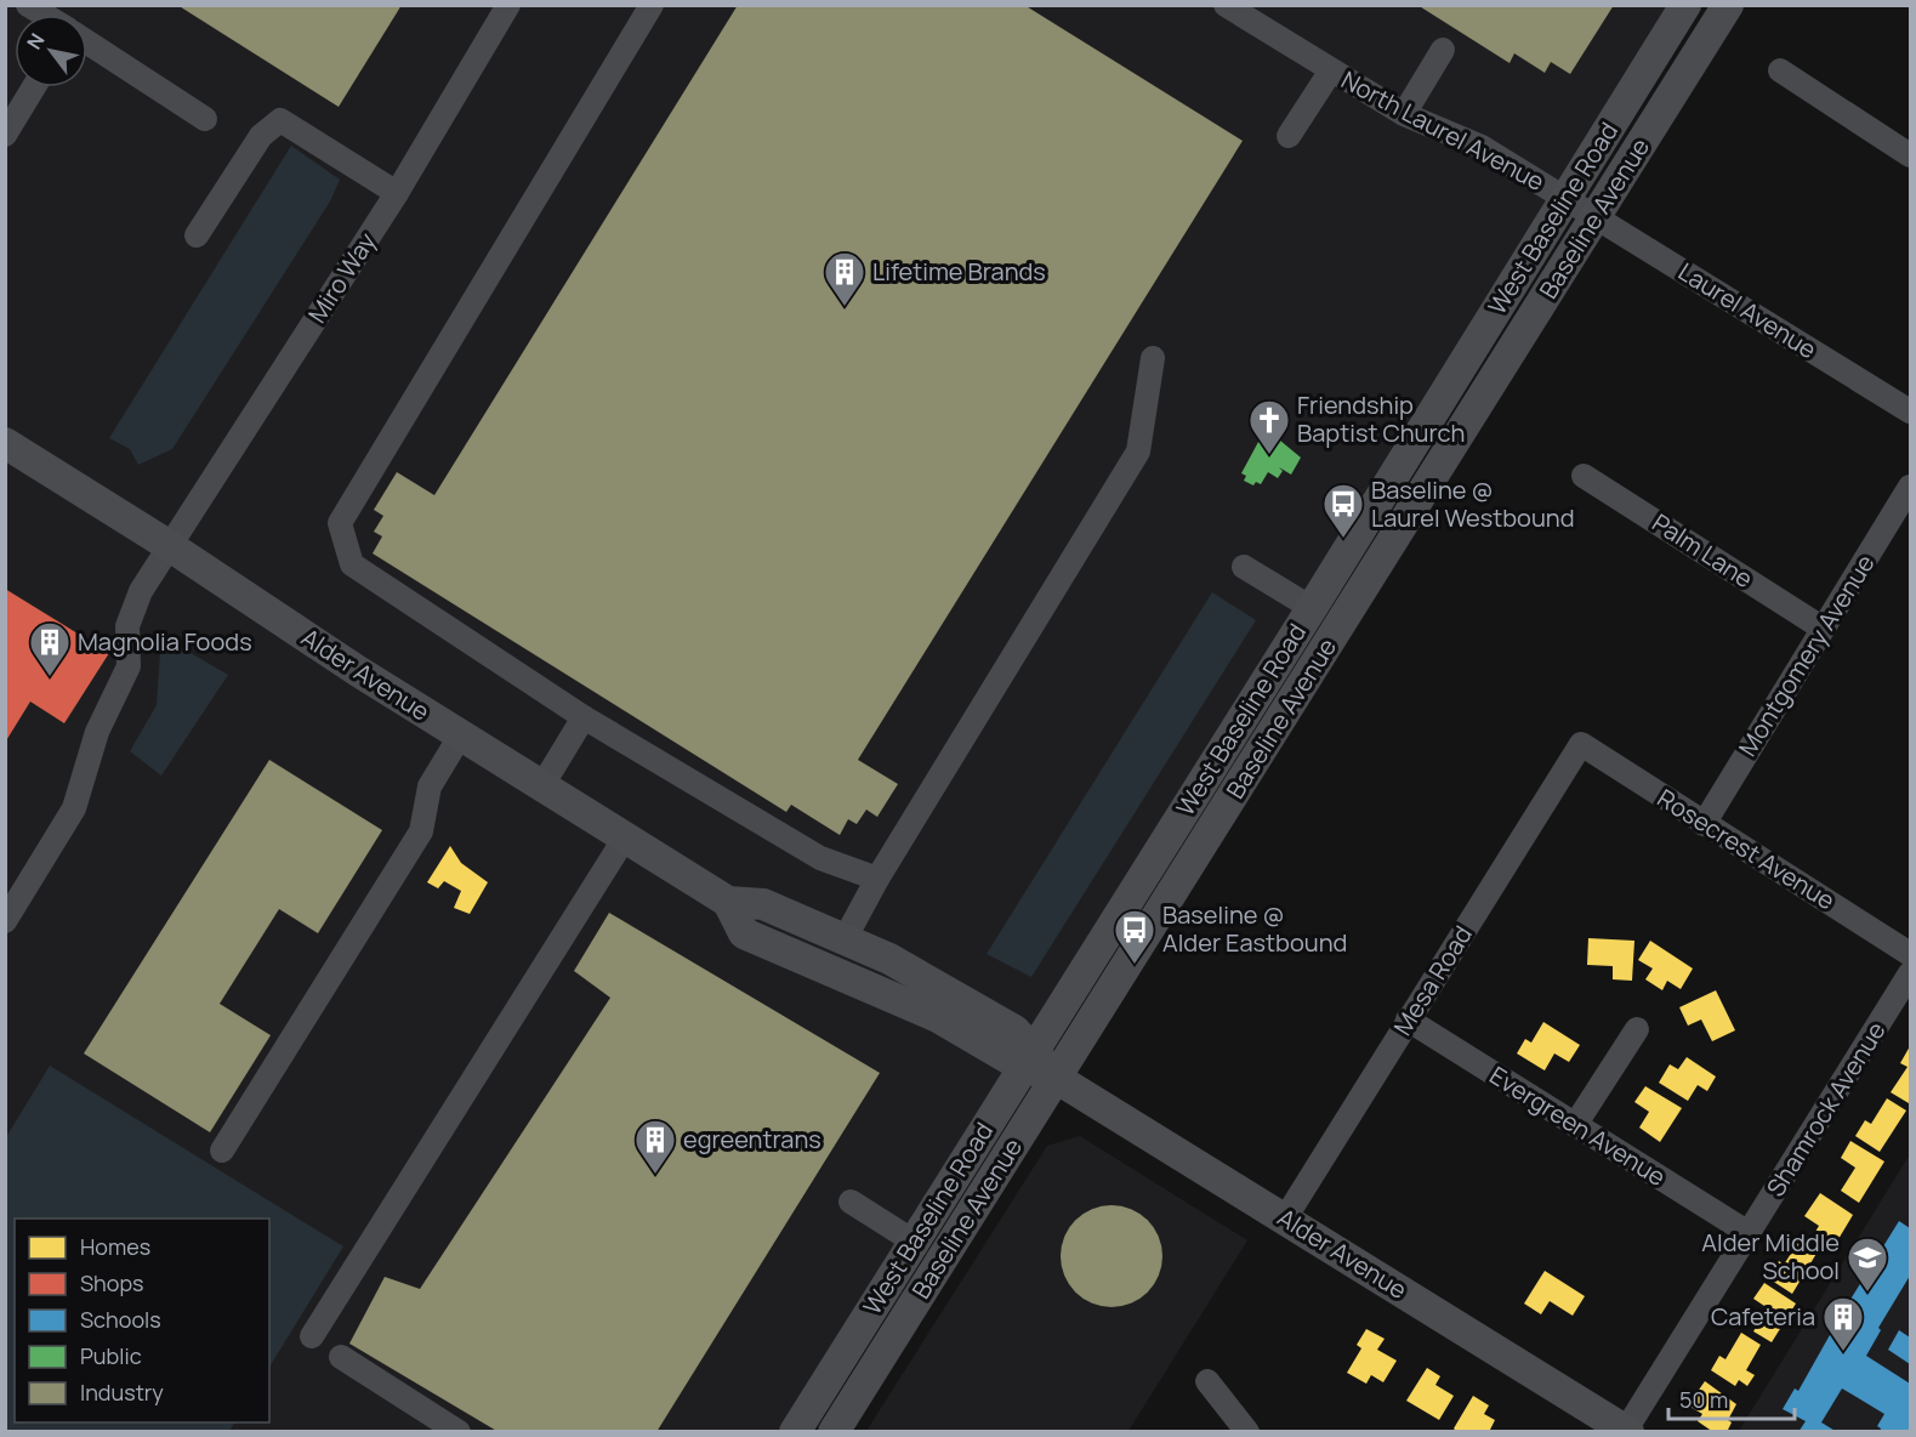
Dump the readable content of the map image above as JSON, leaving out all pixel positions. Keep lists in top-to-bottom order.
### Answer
{
  "streets": {
    "main road": ["West Baseline Road", "Baseline Avenue", "Alder Avenue"],
    "street": [
      "North Laurel Avenue",
      "Miro Way",
      "Laurel Avenue",
      "Palm Lane",
      "Montgomery Avenue",
      "Rosecrest Avenue",
      "Mesa Road",
      "Shamrock Avenue",
      "Evergreen Avenue"
    ]
  },
  "crossings": [
    ["North Laurel Avenue", "West Baseline Road"],
    ["North Laurel Avenue", "Baseline Avenue"],
    ["North Laurel Avenue", "Laurel Avenue"],
    ["West Baseline Road", "Baseline Avenue"],
    ["West Baseline Road", "Laurel Avenue"],
    ["West Baseline Road", "Alder Avenue"],
    ["Baseline Avenue", "Laurel Avenue"],
    ["Baseline Avenue", "Alder Avenue"],
    ["Miro Way", "Alder Avenue"],
    ["Palm Lane", "Montgomery Avenue"],
    ["Montgomery Avenue", "Rosecrest Avenue"],
    ["Alder Avenue", "Mesa Road"],
    ["Alder Avenue", "Shamrock Avenue"],
    ["Rosecrest Avenue", "Mesa Road"],
    ["Mesa Road", "Evergreen Avenue"],
    ["Shamrock Avenue", "Evergreen Avenue"]
  ],
  "places": {
    "building": [
      "Lifetime Brands",
      "Magnolia Foods",
      "egreentrans",
      "Cafeteria"
    ],
    "church": ["Friendship Baptist Church"],
    "bus stop": ["Baseline @ Laurel Westbound", "Baseline @ Alder Eastbound"],
    "school or university": ["Alder Middle School"]
  },
  "legend": [
    "Homes",
    "Shops",
    "Schools",
    "Public",
    "Industry"
  ],
  "scale_bar": "50 m",
  "north": "top left"
}
